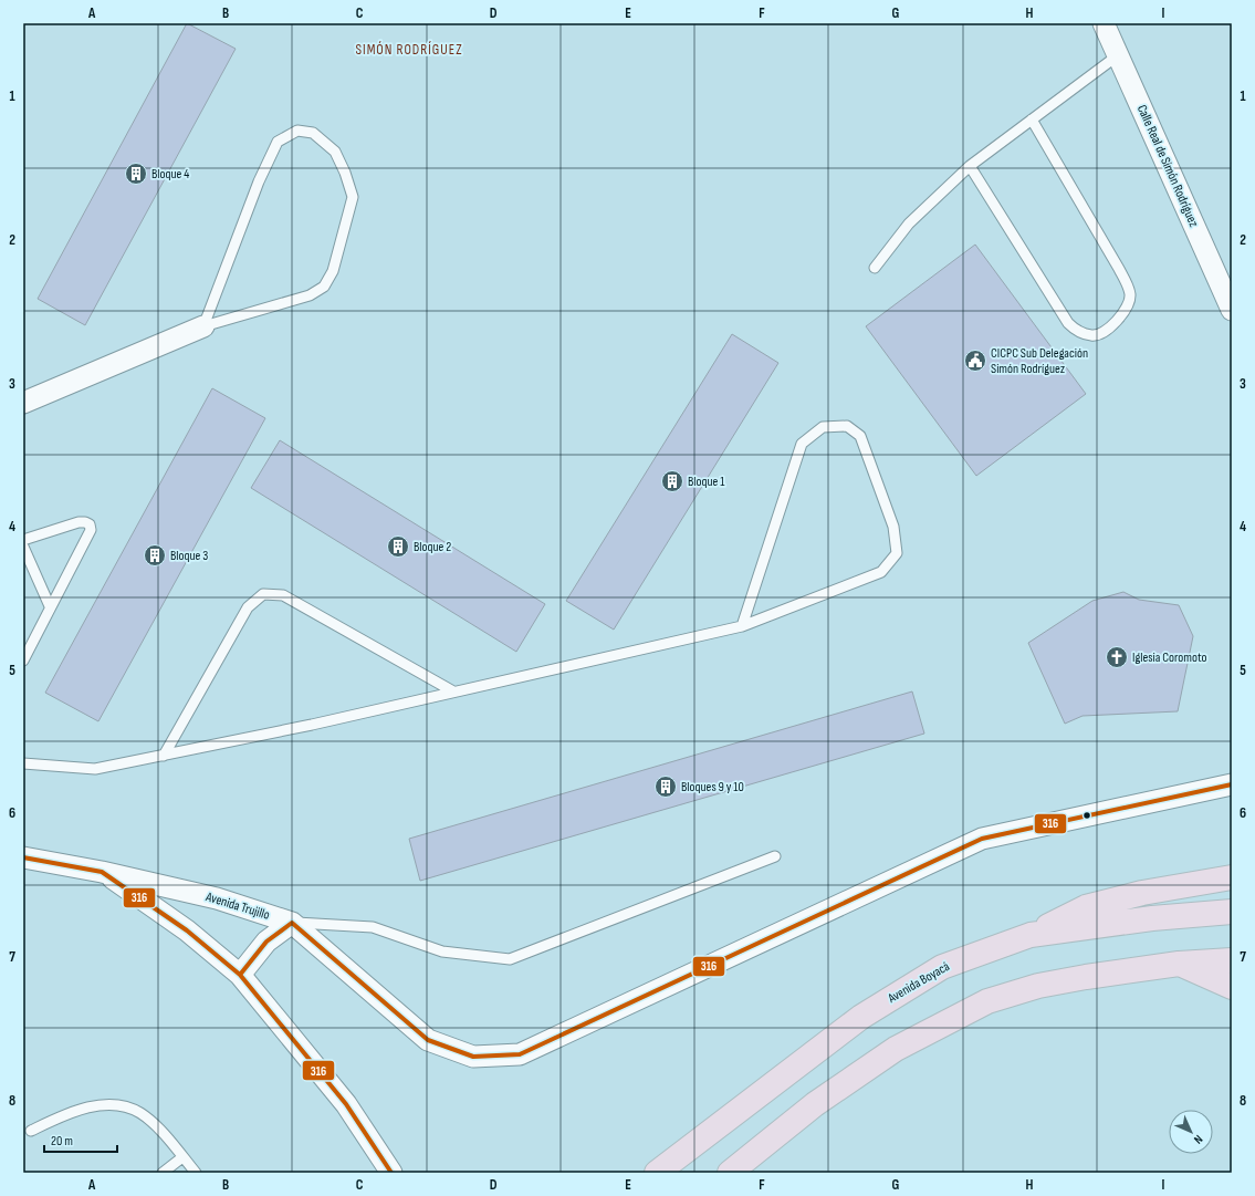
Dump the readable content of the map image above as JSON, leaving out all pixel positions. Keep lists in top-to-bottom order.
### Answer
{
  "streets": {
    "highway": ["Avenida Boyacá"],
    "street": ["Calle Real de Simón Rodríguez", "Avenida Trujillo"]
  },
  "districts": ["SIMÓN RODRÍGUEZ"],
  "places": {
    "building": [
      "Bloque 4",
      "Bloque 1",
      "Bloque 2",
      "Bloque 3",
      "Bloques 9 y 10"
    ],
    "public building": ["CICPC Sub Delegación Simón Rodríguez"],
    "church": ["Iglesia Coromoto"]
  },
  "lines": ["transit line 316"],
  "scale_bar": "20 m",
  "north": "bottom right",
  "grid": {
    "columns": [
      "A",
      "B",
      "C",
      "D",
      "E",
      "F",
      "G",
      "H",
      "I"
    ],
    "rows": [
      "1",
      "2",
      "3",
      "4",
      "5",
      "6",
      "7",
      "8"
    ]
  }
}
